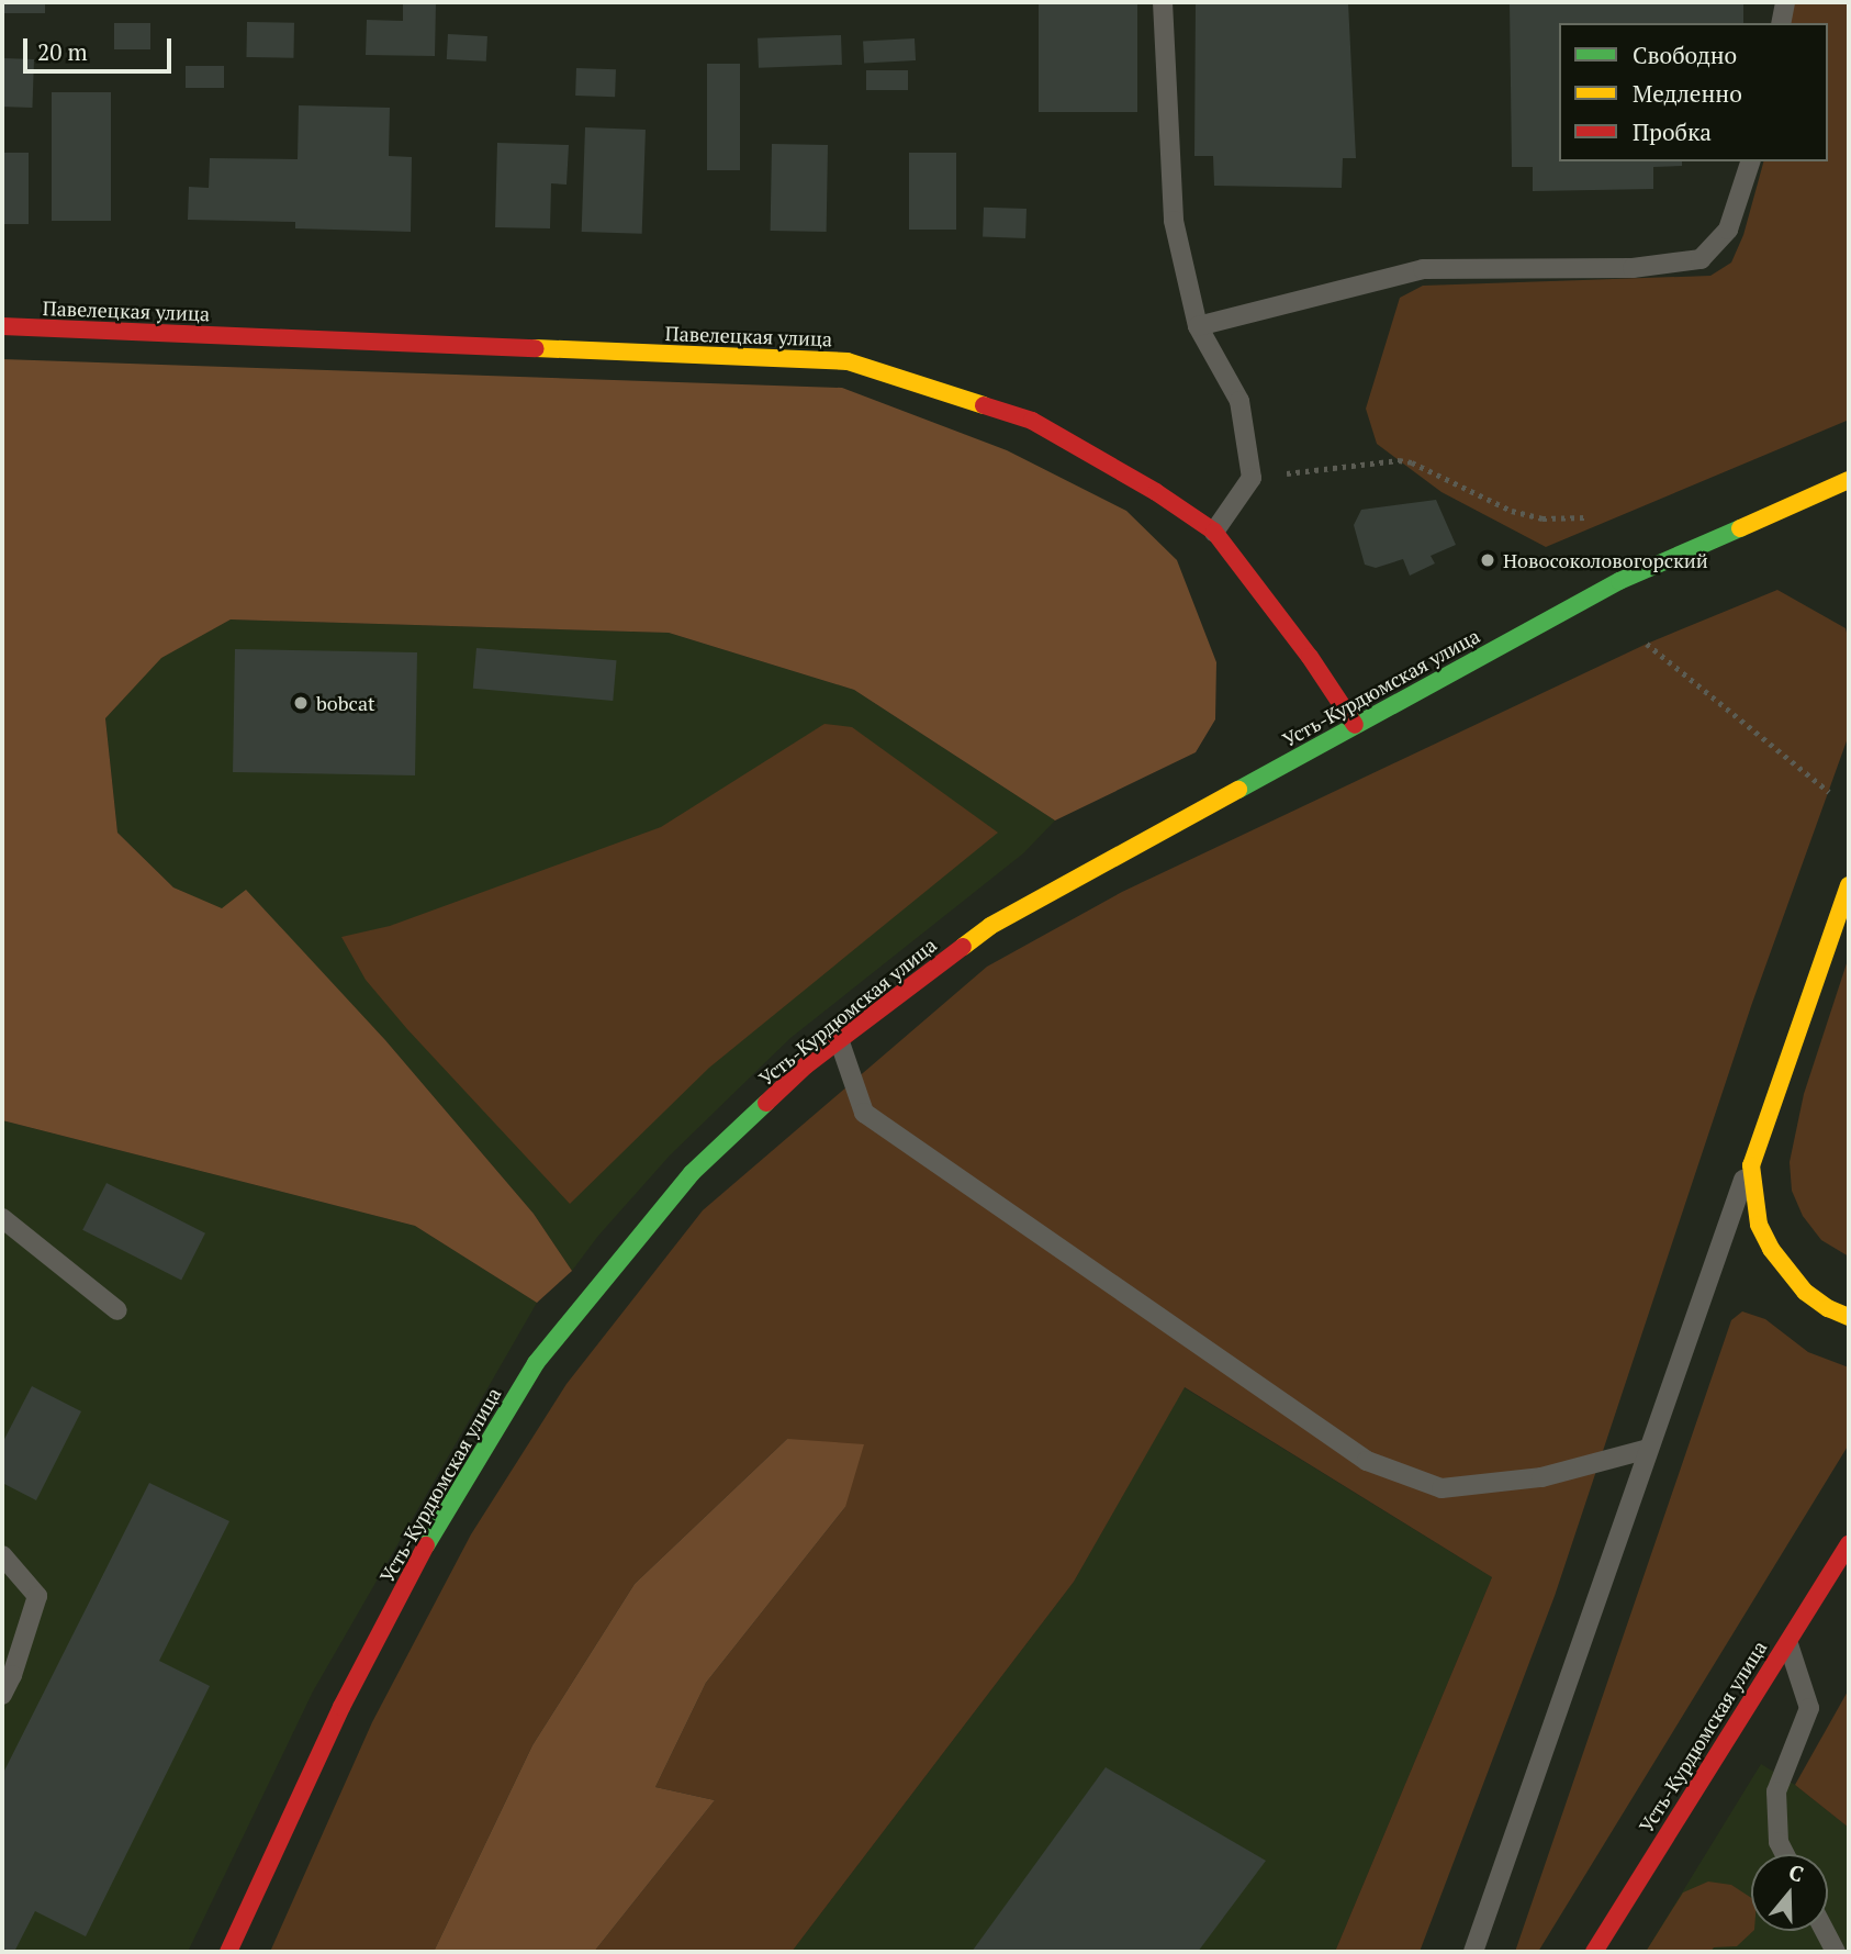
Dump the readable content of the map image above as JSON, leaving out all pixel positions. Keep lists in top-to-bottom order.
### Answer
{
  "streets": {
    "main road": ["Павелецкая улица", "Усть-Курдюмская улица"]
  },
  "crossings": [
    ["Павелецкая улица", "Усть-Курдюмская улица"]
  ],
  "places": ["Новосоколовогорский", "bobcat"],
  "legend": ["Свободно", "Медленно", "Пробка"],
  "scale_bar": "20 m",
  "north": "top"
}
